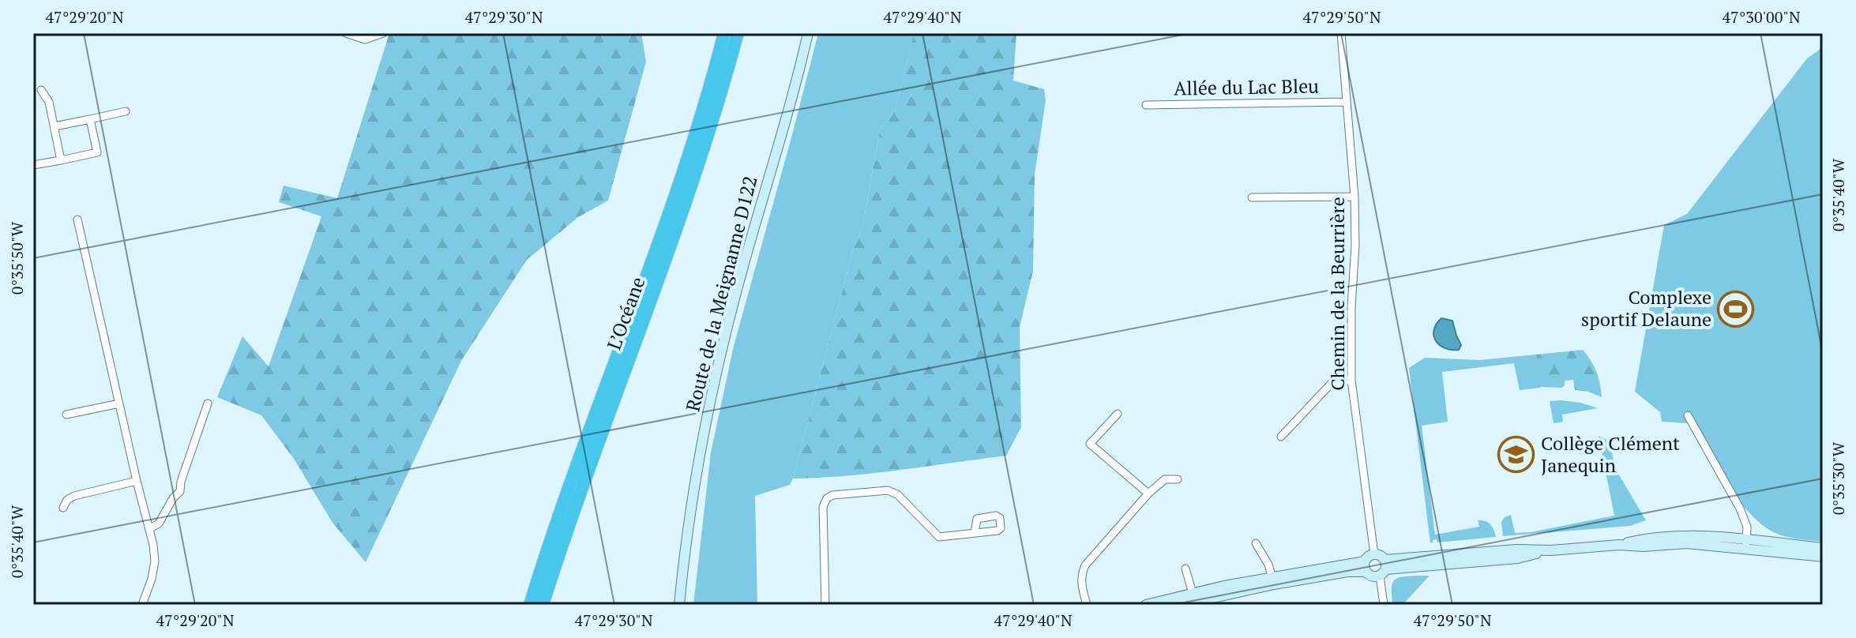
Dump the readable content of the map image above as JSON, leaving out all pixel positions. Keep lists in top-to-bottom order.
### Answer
{
  "streets": {
    "highway": ["L’Océane"],
    "street": ["Allée du Lac Bleu", "Route de la Meignanne D122", "Chemin de la Beurrière"]
  },
  "crossings": [
    ["Allée du Lac Bleu", "Chemin de la Beurrière"]
  ],
  "places": {
    "sports": ["Complexe sportif Delaune"],
    "school or university": ["Collège Clément Janequin"]
  },
  "coordinates": [
    "47°29'20\"N",
    "47°29'30\"N",
    "47°29'40\"N",
    "47°29'50\"N",
    "47°30'00\"N",
    "0°35'40\"W",
    "0°35'50\"W",
    "0°35'30\"W"
  ]
}
